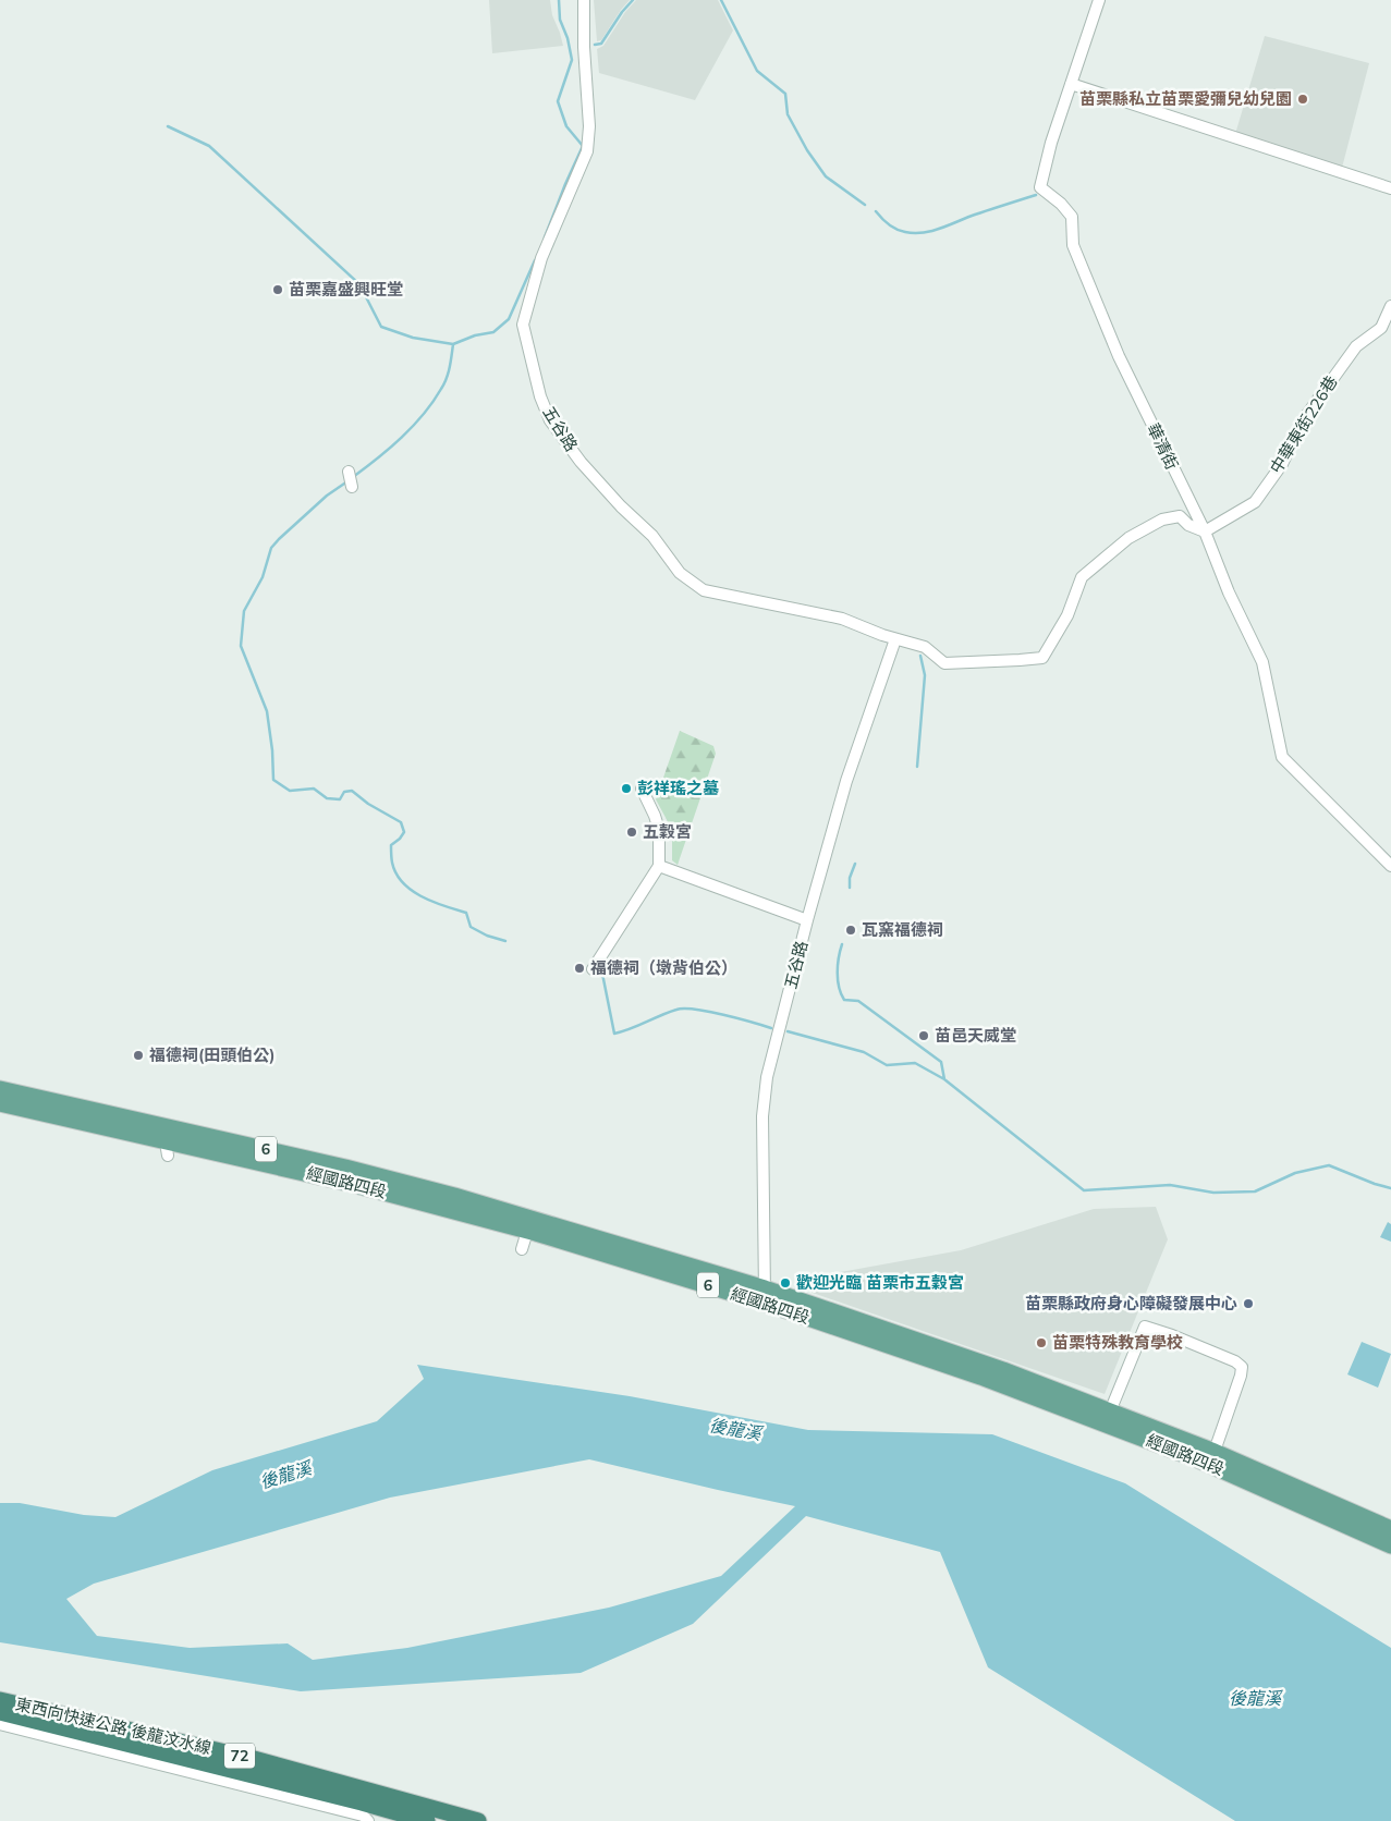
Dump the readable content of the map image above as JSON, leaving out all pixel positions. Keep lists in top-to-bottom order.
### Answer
{
  "streets": {
    "highway": ["東西向快速公路 後龍汶水線", "72"],
    "main road": ["6", "經國路四段"],
    "street": ["中華東街226巷", "五谷路", "華清街"]
  },
  "crossings": [
    ["中華東街226巷", "五谷路"],
    ["中華東街226巷", "華清街"],
    ["五谷路", "華清街"],
    ["五谷路", "經國路四段"]
  ],
  "water": ["後龍溪"],
  "places": [
    "苗栗縣私立苗栗愛彌兒幼兒園",
    "苗栗嘉盛興旺堂",
    "彭祥瑤之墓",
    "五穀宮",
    "瓦窯福德祠",
    "福德祠（墩背伯公）",
    "苗邑天威堂",
    "福德祠(田頭伯公)",
    "歡迎光臨 苗栗市五穀宮",
    "苗栗縣政府身心障礙發展中心",
    "苗栗特殊教育學校"
  ]
}
